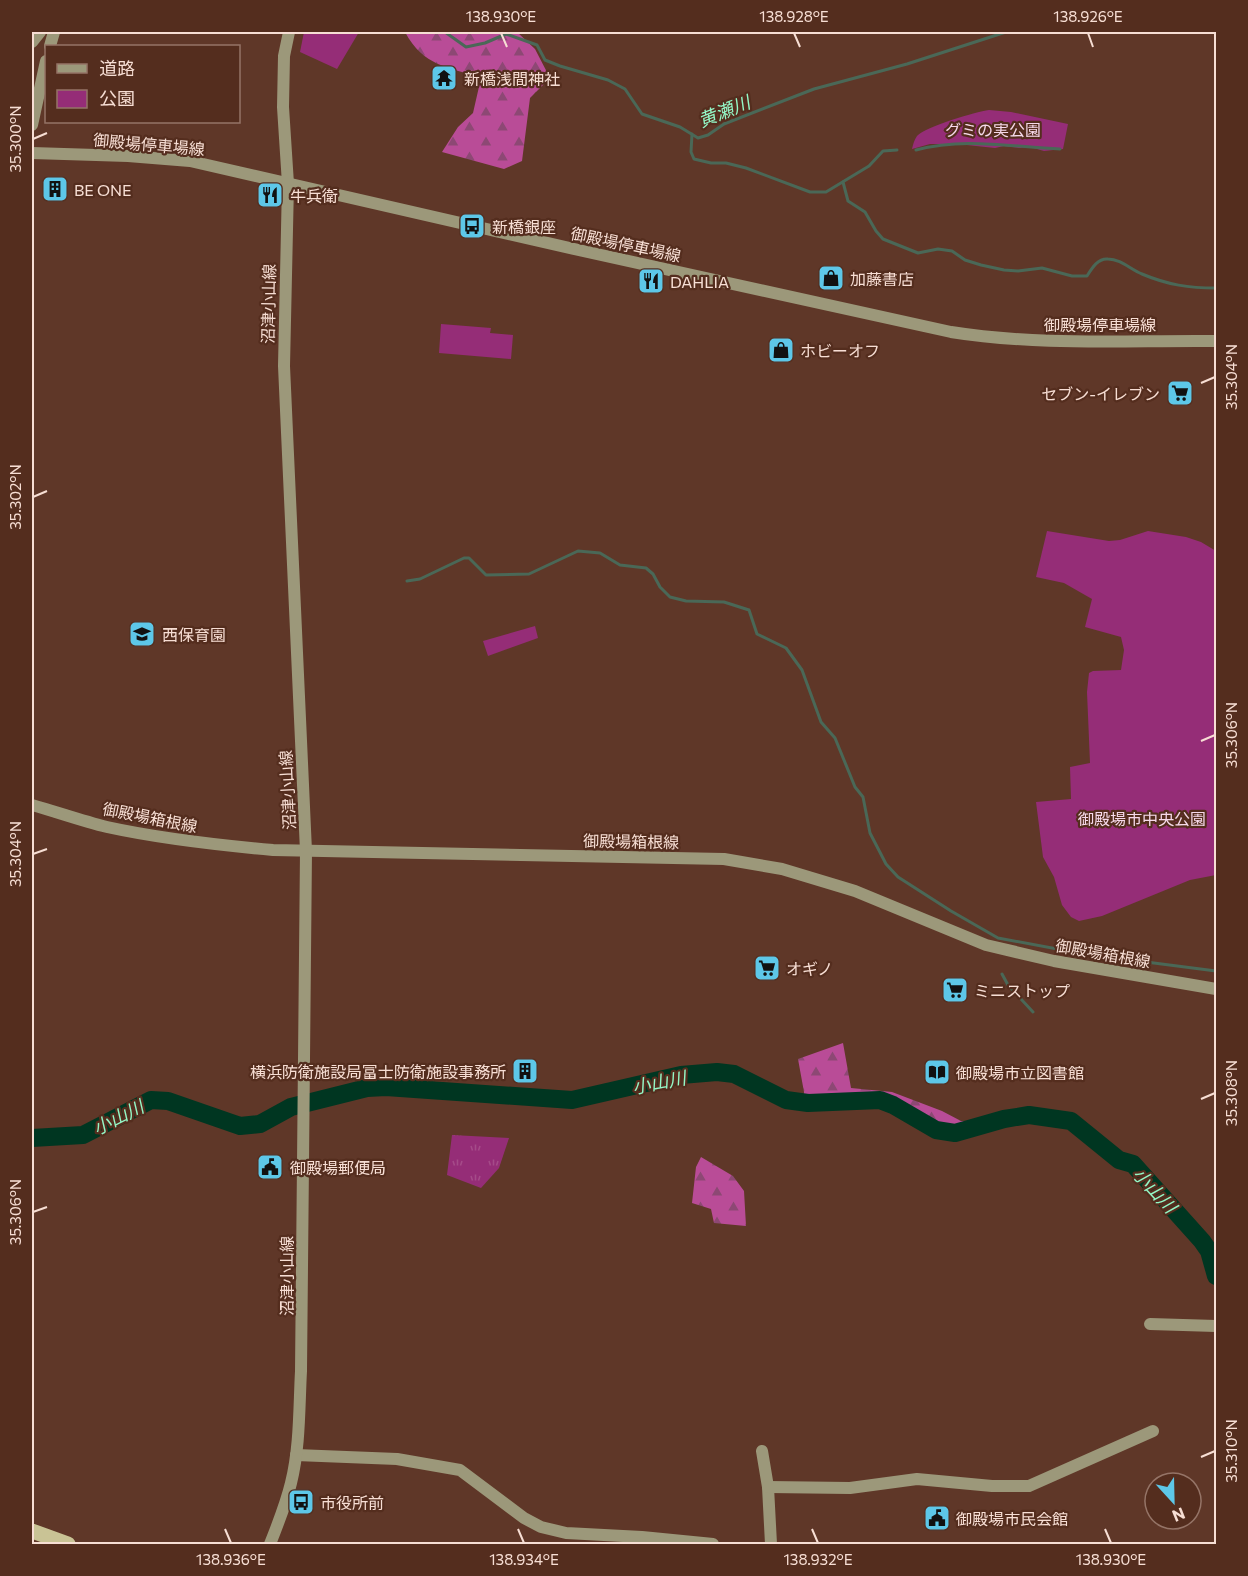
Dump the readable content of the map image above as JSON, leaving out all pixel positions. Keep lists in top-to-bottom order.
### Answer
{
  "streets": {
    "main road": ["御殿場停車場線", "沼津小山線", "御殿場箱根線"]
  },
  "crossings": [
    ["御殿場停車場線", "沼津小山線"],
    ["沼津小山線", "御殿場箱根線"]
  ],
  "water": ["黄瀬川", "小山川"],
  "parks": ["グミの実公園", "御殿場市中央公園"],
  "places": {
    "temple": ["新橋浅間神社"],
    "building": ["BE ONE", "横浜防衛施設局富士防衛施設事務所"],
    "restaurant": ["牛兵衛", "DAHLIA"],
    "bus stop": ["新橋銀座", "市役所前"],
    "shop": ["加藤書店", "ホビーオフ"],
    "supermarket": ["セブン-イレブン", "オギノ", "ミニストップ"],
    "school or university": ["西保育園"],
    "library": ["御殿場市立図書館"],
    "public building": ["御殿場郵便局", "御殿場市民会館"]
  },
  "legend": ["道路", "公園"],
  "north": "bottom",
  "coordinates": [
    "138.930°E",
    "138.928°E",
    "138.926°E",
    "35.300°N",
    "35.304°N",
    "35.302°N",
    "35.306°N",
    "35.308°N",
    "35.310°N",
    "138.936°E",
    "138.934°E",
    "138.932°E"
  ]
}
